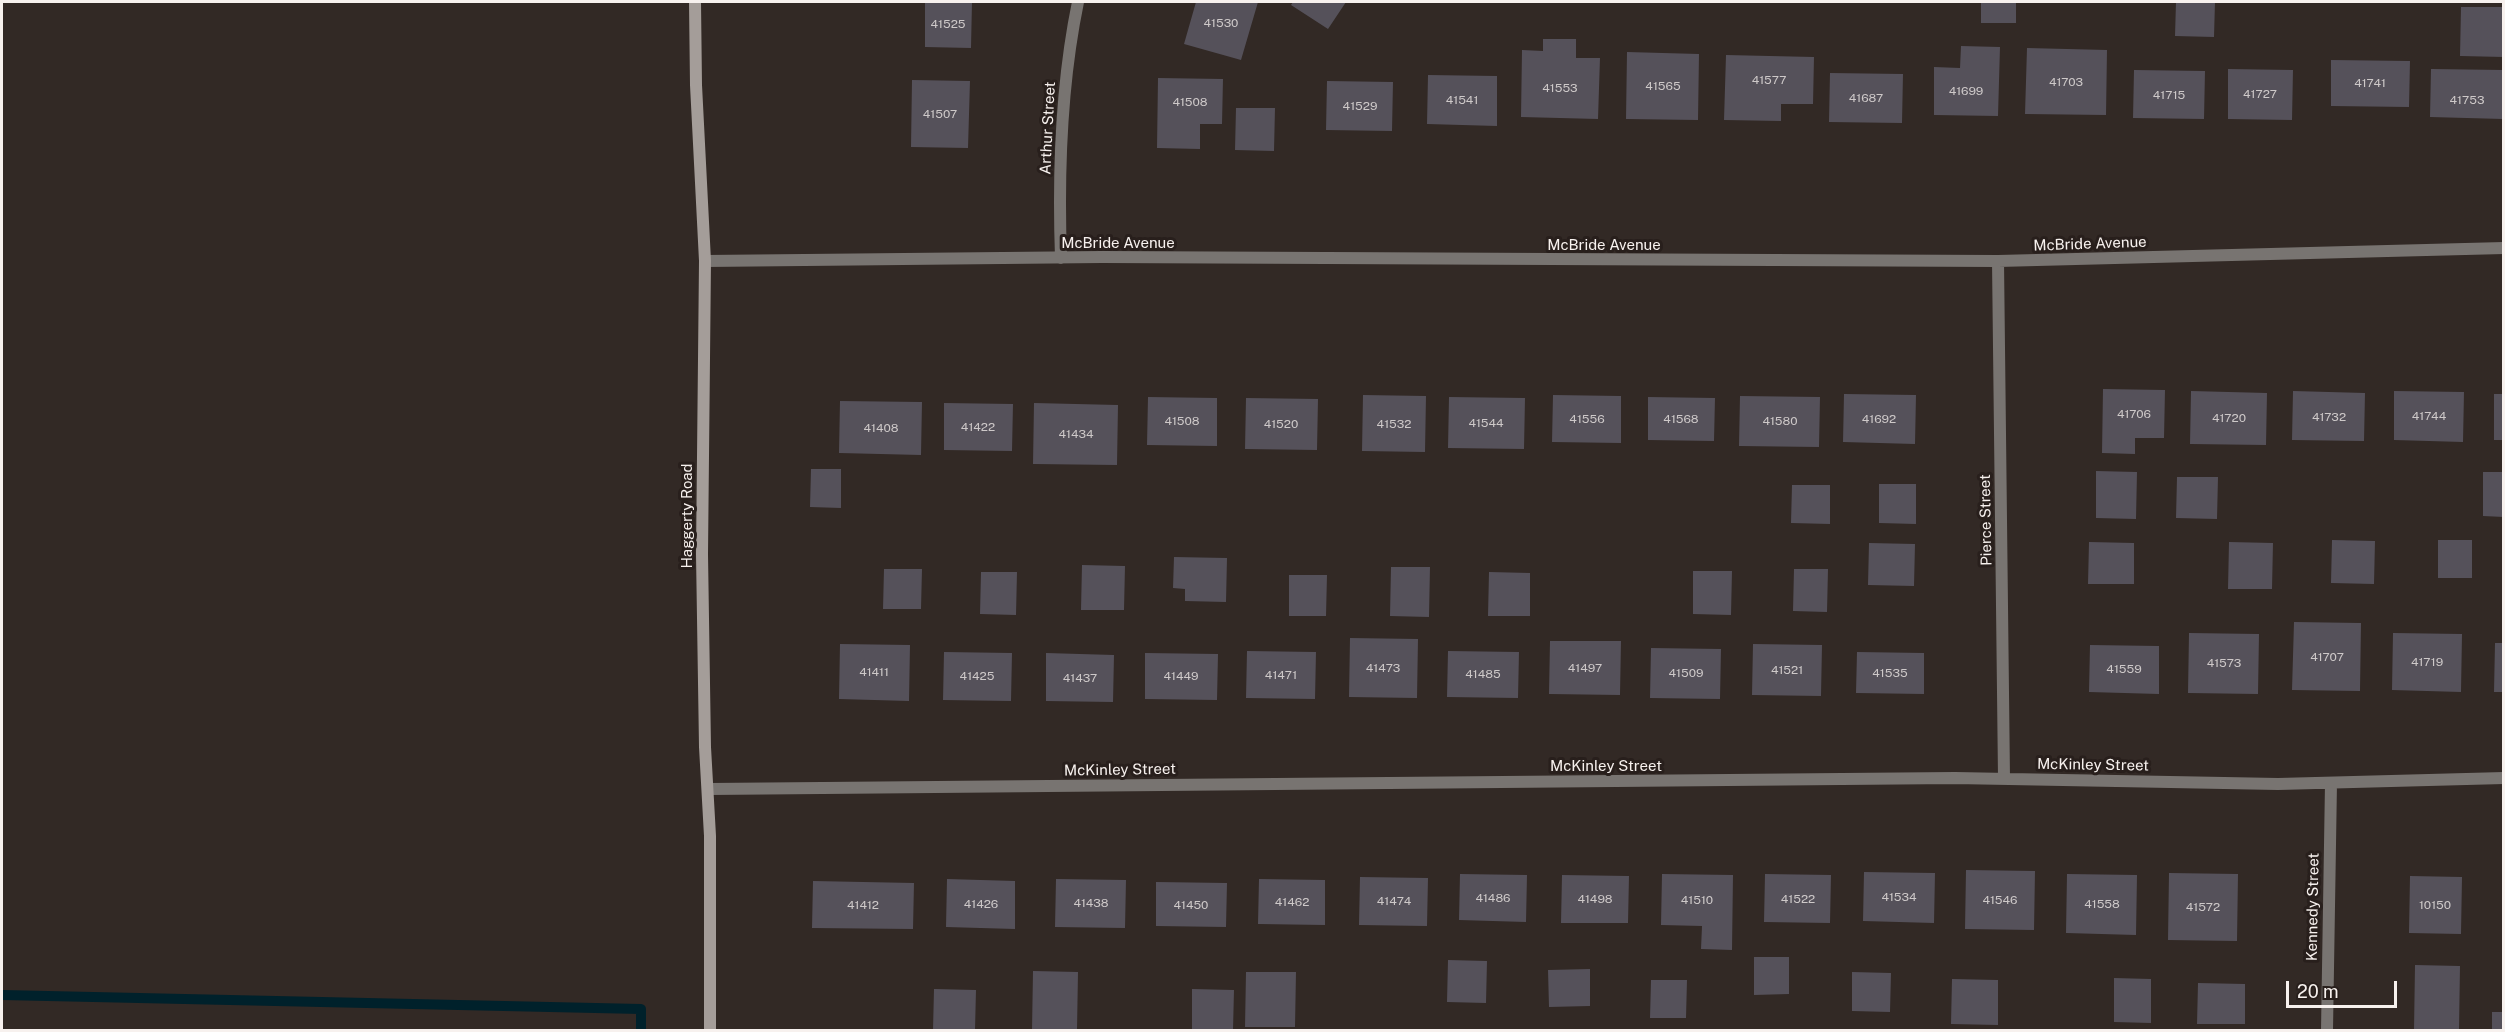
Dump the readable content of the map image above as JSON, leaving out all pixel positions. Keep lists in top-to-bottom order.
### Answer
{
  "streets": {
    "main road": ["Haggerty Road"],
    "street": [
      "Arthur Street",
      "McBride Avenue",
      "Pierce Street",
      "McKinley Street",
      "Kennedy Street"
    ]
  },
  "crossings": [
    ["Arthur Street", "McBride Avenue"],
    ["McBride Avenue", "Haggerty Road"],
    ["McBride Avenue", "Pierce Street"],
    ["Haggerty Road", "McKinley Street"],
    ["Pierce Street", "McKinley Street"],
    ["McKinley Street", "Kennedy Street"]
  ],
  "house_numbers": [
    "41530",
    "41525",
    "41577",
    "41703",
    "41741",
    "41565",
    "41553",
    "41699",
    "41727",
    "41715",
    "41687",
    "41541",
    "41753",
    "41508",
    "41529",
    "41507",
    "41706",
    "41744",
    "41732",
    "41720",
    "41556",
    "41568",
    "41692",
    "41508",
    "41580",
    "41544",
    "41520",
    "41532",
    "41422",
    "41408",
    "41434",
    "41707",
    "41719",
    "41573",
    "41473",
    "41497",
    "41559",
    "41521",
    "41411",
    "41509",
    "41535",
    "41485",
    "41471",
    "41425",
    "41449",
    "41437",
    "41534",
    "41486",
    "41498",
    "41522",
    "41510",
    "41546",
    "41474",
    "41462",
    "41438",
    "41426",
    "41558",
    "41412",
    "41450",
    "10150",
    "41572"
  ],
  "scale_bar": "20 m"
}
